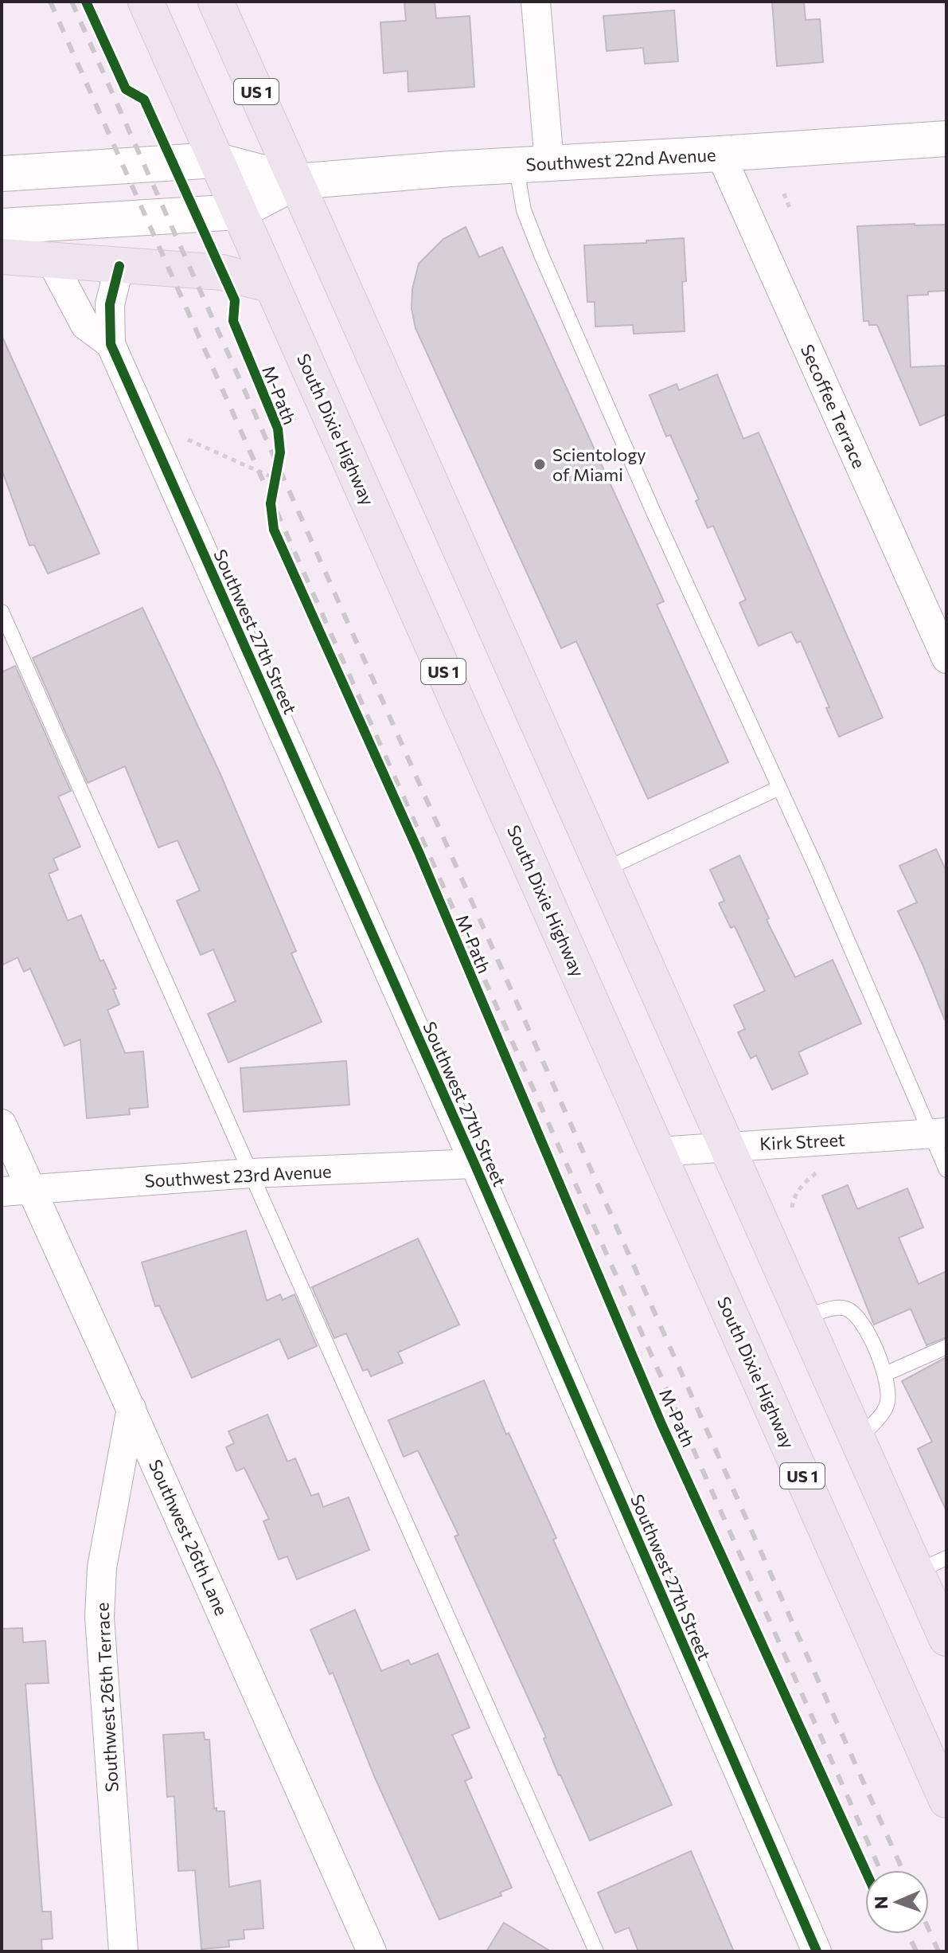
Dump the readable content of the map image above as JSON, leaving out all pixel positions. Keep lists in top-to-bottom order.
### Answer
{
  "streets": {
    "highway": ["US 1", "South Dixie Highway"],
    "street": [
      "Southwest 22nd Avenue",
      "Secoffee Terrace",
      "Southwest 27th Street",
      "Kirk Street",
      "Southwest 23rd Avenue",
      "Southwest 26th Lane",
      "Southwest 26th Terrace"
    ],
    "cycle path": ["M-Path"]
  },
  "crossings": [
    ["US 1", "Southwest 22nd Avenue"],
    ["US 1", "Kirk Street"],
    ["Southwest 22nd Avenue", "Secoffee Terrace"],
    ["Southwest 22nd Avenue", "South Dixie Highway"],
    ["South Dixie Highway", "Kirk Street"],
    ["Southwest 27th Street", "Southwest 23rd Avenue"],
    ["Southwest 23rd Avenue", "Southwest 26th Lane"],
    ["Southwest 26th Lane", "Southwest 26th Terrace"]
  ],
  "places": ["Scientology of Miami"],
  "north": "left"
}
